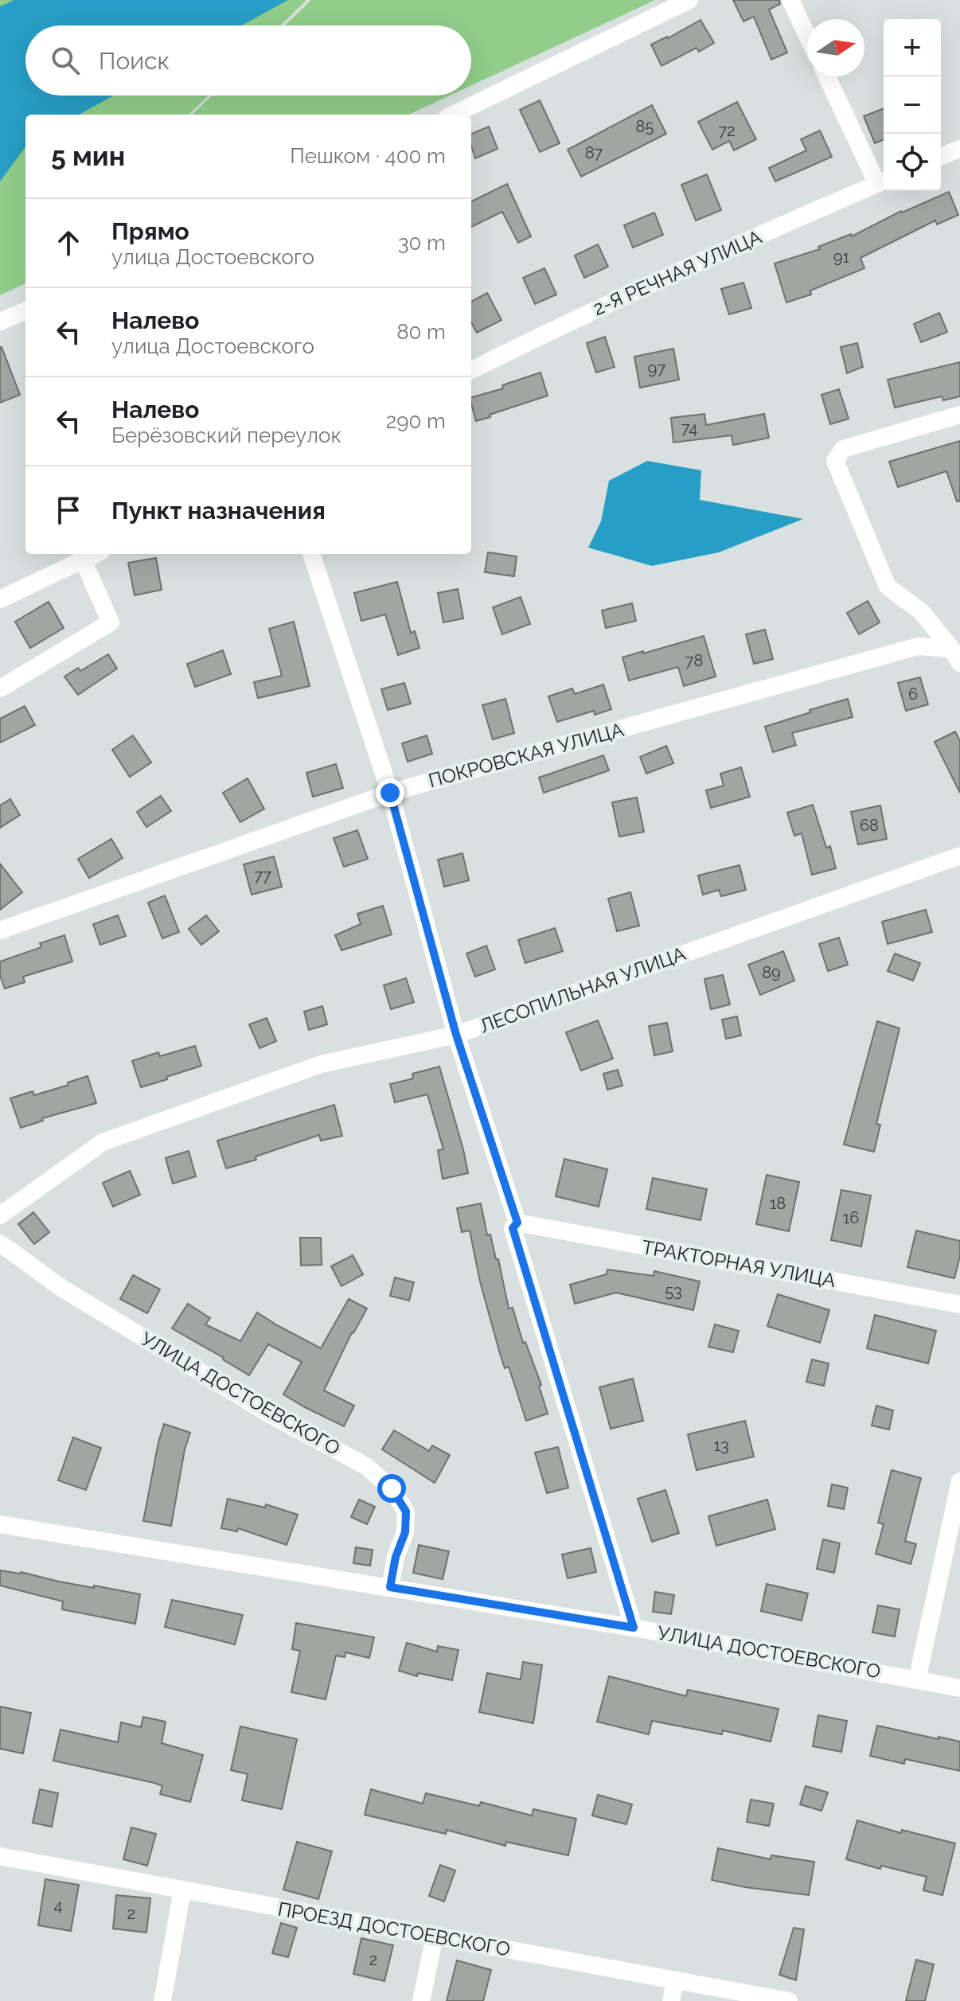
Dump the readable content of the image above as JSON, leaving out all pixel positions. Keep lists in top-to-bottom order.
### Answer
{
  "streets": {
    "street": [
      "2-Я РЕЧНАЯ УЛИЦА",
      "ПОКРОВСКАЯ УЛИЦА",
      "ЛЕСОПИЛЬНАЯ УЛИЦА",
      "ТРАКТОРНАЯ УЛИЦА",
      "УЛИЦА ДОСТОЕВСКОГО",
      "ПРОЕЗД ДОСТОЕВСКОГО"
    ]
  },
  "house_numbers": [
    "85",
    "72",
    "87",
    "91",
    "97",
    "74",
    "78",
    "6",
    "68",
    "77",
    "89",
    "18",
    "16",
    "53",
    "13",
    "4",
    "2",
    "2"
  ],
  "north": "right",
  "page": {
    "map_buttons": ["+", "−"],
    "search": "Поиск",
    "heading": ["5 мин", "Пешком · 400 m"],
    "list": [
      ["Прямо", "улица Достоевского", "30 m"],
      ["Налево", "улица Достоевского", "80 m"],
      ["Налево", "Берёзовский переулок", "290 m"],
      "Пункт назначения"
    ]
  }
}
